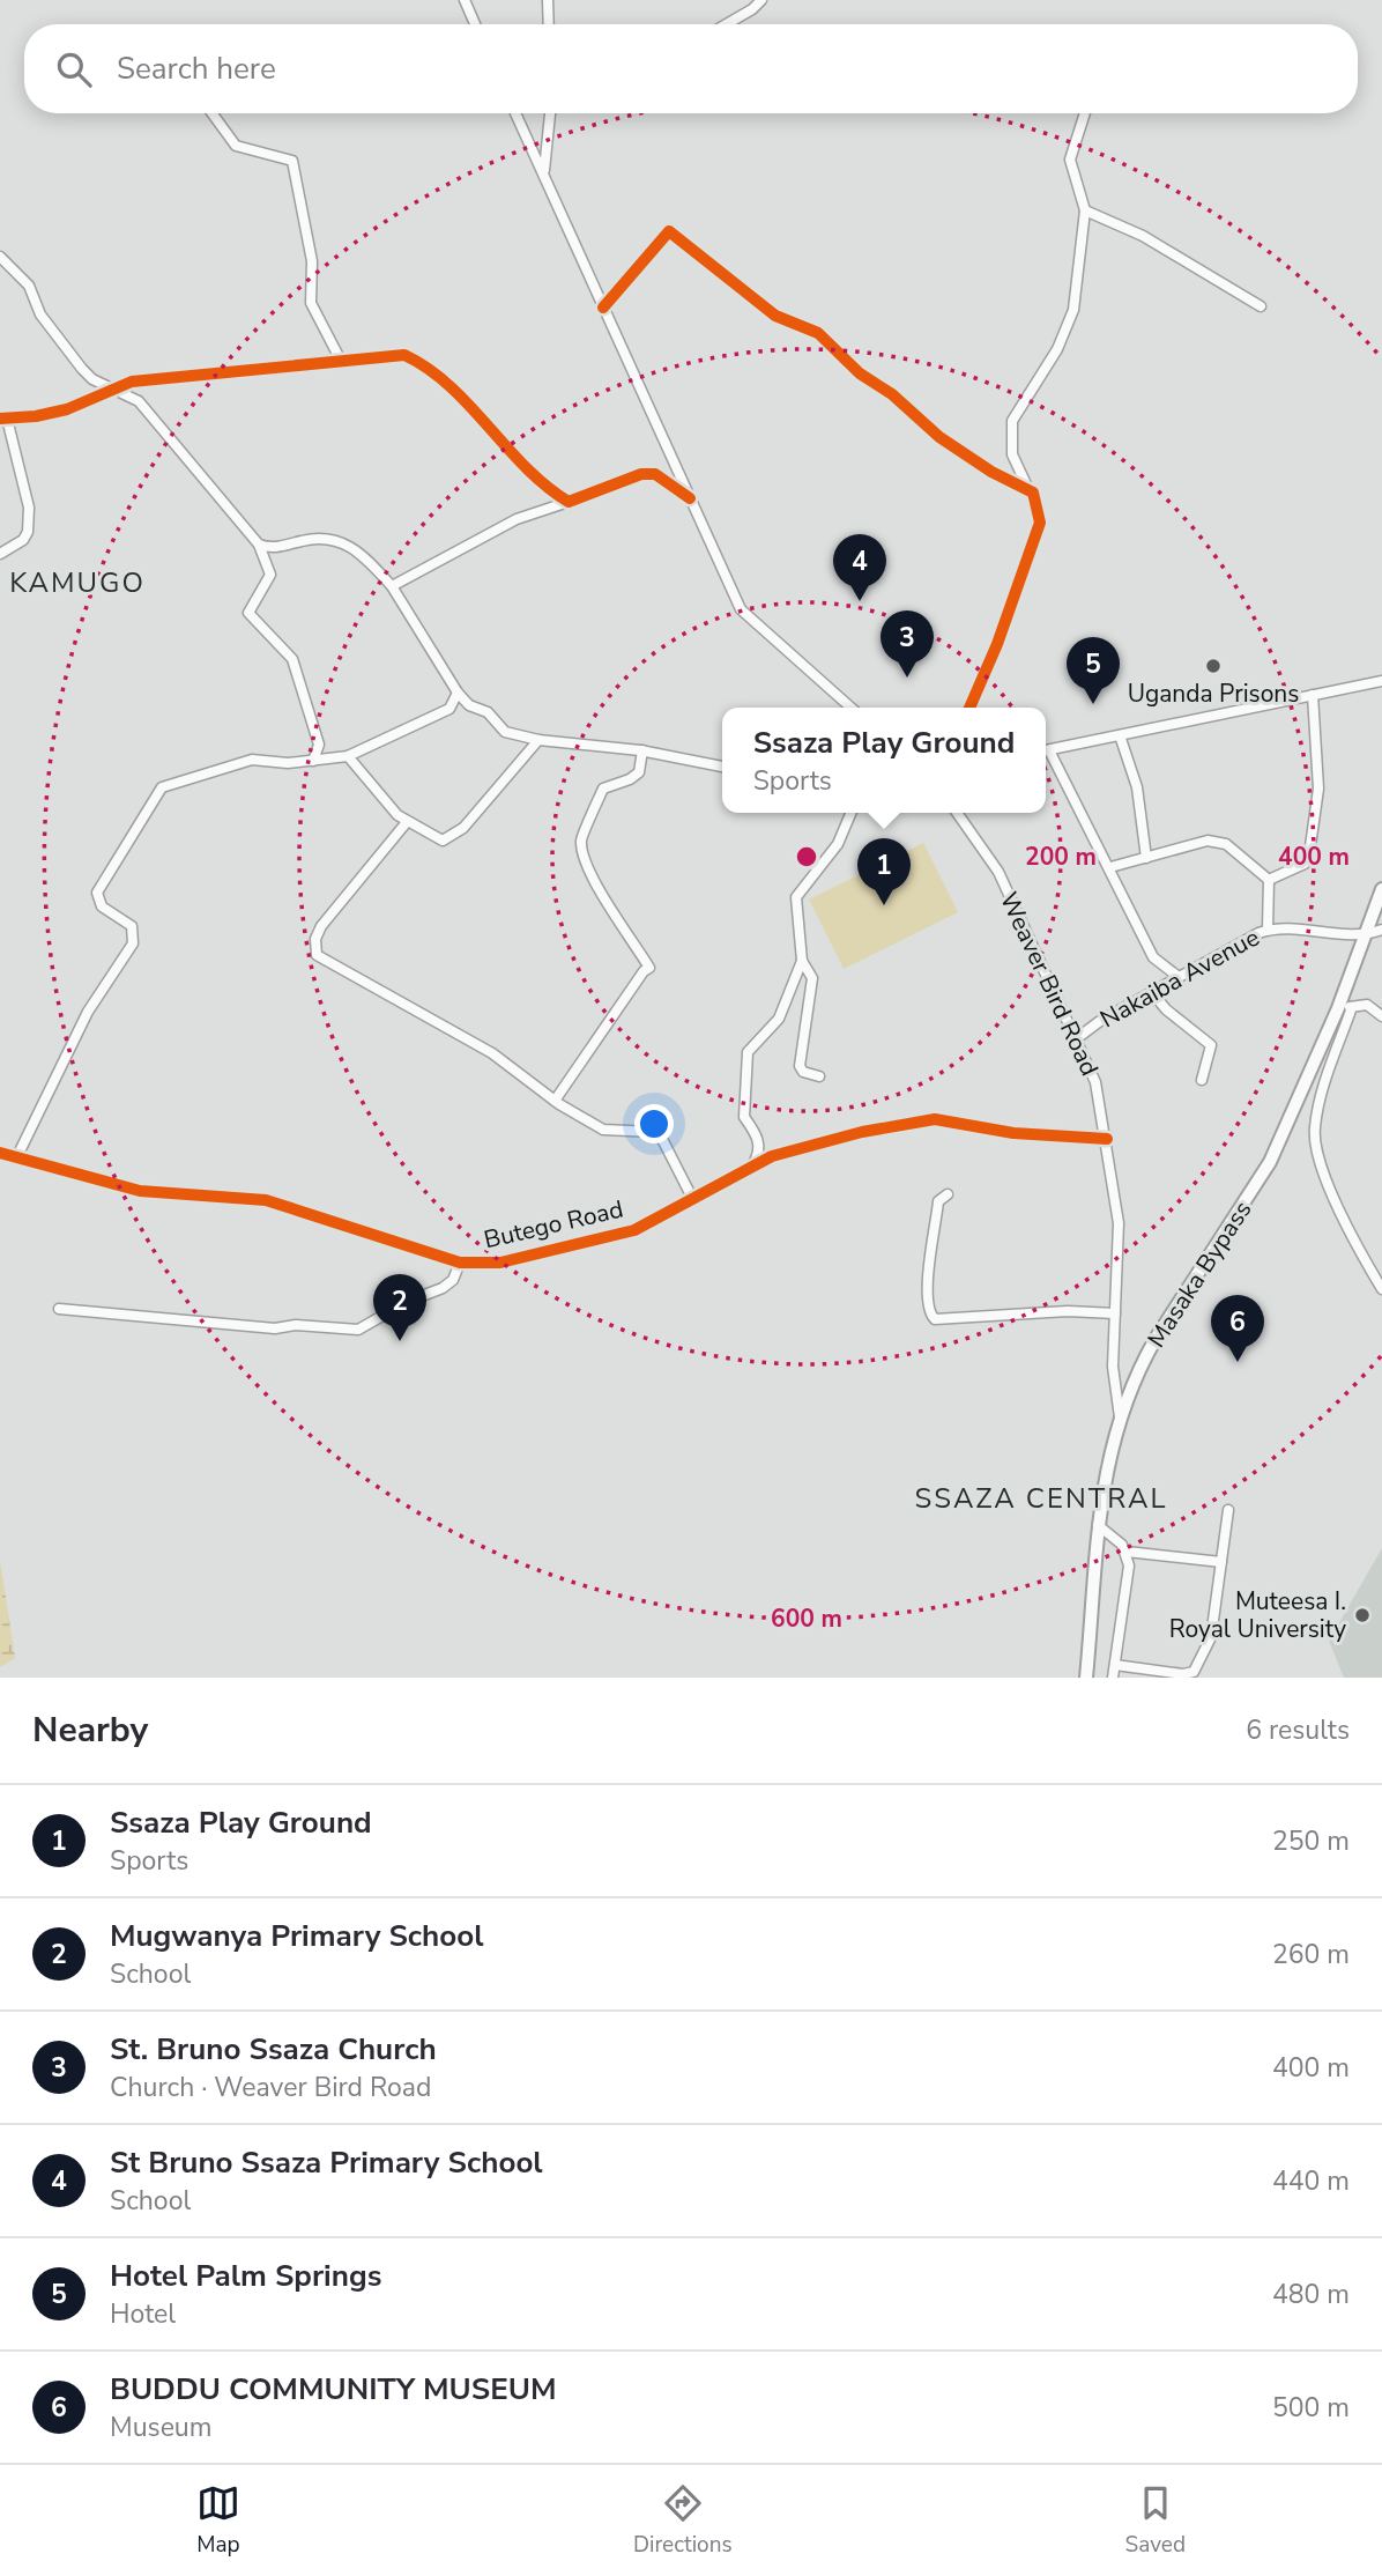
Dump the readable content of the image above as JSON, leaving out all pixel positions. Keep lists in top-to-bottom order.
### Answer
{
  "streets": {
    "highway": ["Masaka Bypass"],
    "street": ["Nakaiba Avenue", "Weaver Bird Road", "Butego Road"]
  },
  "crossings": [
    ["Nakaiba Avenue", "Weaver Bird Road"],
    ["Nakaiba Avenue", "Masaka Bypass"],
    ["Weaver Bird Road", "Butego Road"],
    ["Weaver Bird Road", "Masaka Bypass"]
  ],
  "districts": ["KAMUGO", "SSAZA CENTRAL"],
  "places": ["Uganda Prisons", "Muteesa I. Royal University"],
  "page": {
    "search": "Search here",
    "pins": [
      "4",
      "3",
      "5",
      "1",
      "2",
      "6"
    ],
    "popup": ["Ssaza Play Ground", "Sports"],
    "heading": ["Nearby", "6 results"],
    "list": [
      {
        "mark": "1",
        "name": "Ssaza Play Ground",
        "note": "Sports",
        "value": "250 m"
      },
      {
        "mark": "2",
        "name": "Mugwanya Primary School",
        "note": "School",
        "value": "260 m"
      },
      {
        "mark": "3",
        "name": "St. Bruno Ssaza Church",
        "note": "Church · Weaver Bird Road",
        "value": "400 m"
      },
      {
        "mark": "4",
        "name": "St Bruno Ssaza Primary School",
        "note": "School",
        "value": "440 m"
      },
      {
        "mark": "5",
        "name": "Hotel Palm Springs",
        "note": "Hotel",
        "value": "480 m"
      },
      {
        "mark": "6",
        "name": "BUDDU COMMUNITY MUSEUM",
        "note": "Museum",
        "value": "500 m"
      }
    ],
    "nav": ["Map", "Directions", "Saved"]
  },
  "rings": ["200 m", "400 m", "600 m"]
}
